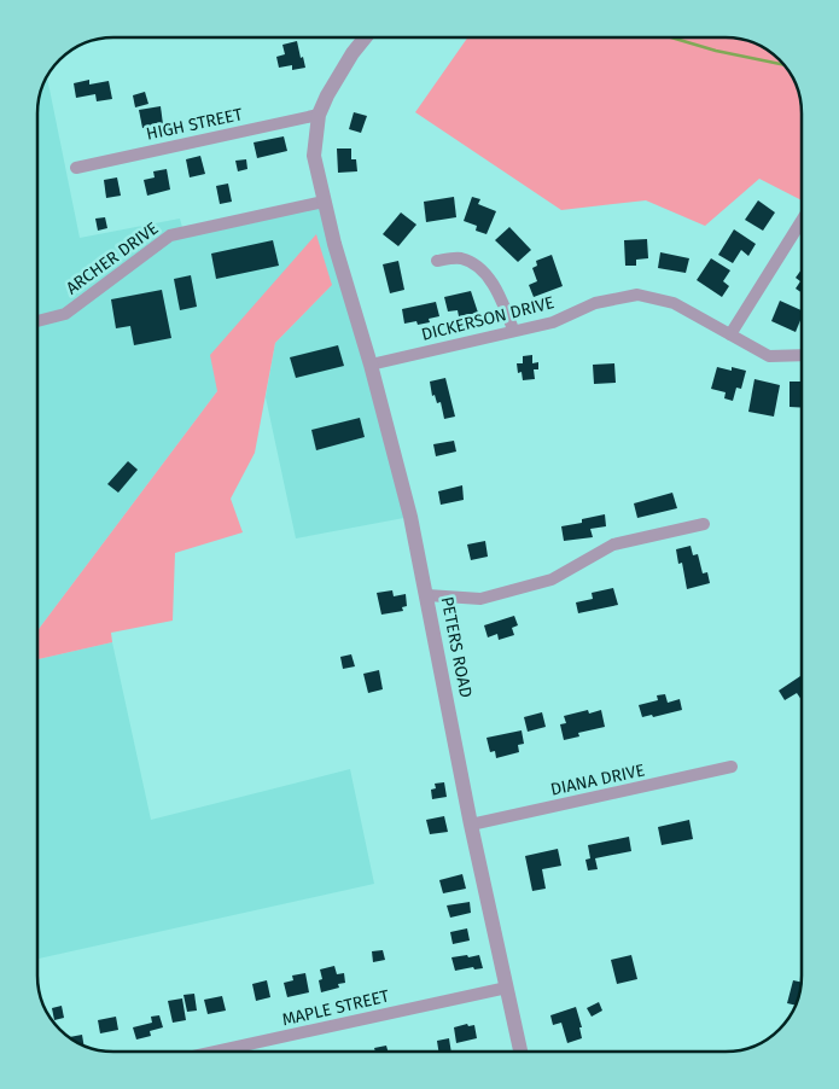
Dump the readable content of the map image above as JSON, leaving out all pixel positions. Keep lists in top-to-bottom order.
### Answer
{
  "streets": {
    "street": [
      "HIGH STREET",
      "ARCHER DRIVE",
      "DICKERSON DRIVE",
      "PETERS ROAD",
      "DIANA DRIVE",
      "MAPLE STREET"
    ]
  },
  "crossings": [
    ["HIGH STREET", "PETERS ROAD"],
    ["ARCHER DRIVE", "PETERS ROAD"],
    ["DICKERSON DRIVE", "PETERS ROAD"],
    ["PETERS ROAD", "DIANA DRIVE"],
    ["PETERS ROAD", "MAPLE STREET"]
  ]
}
